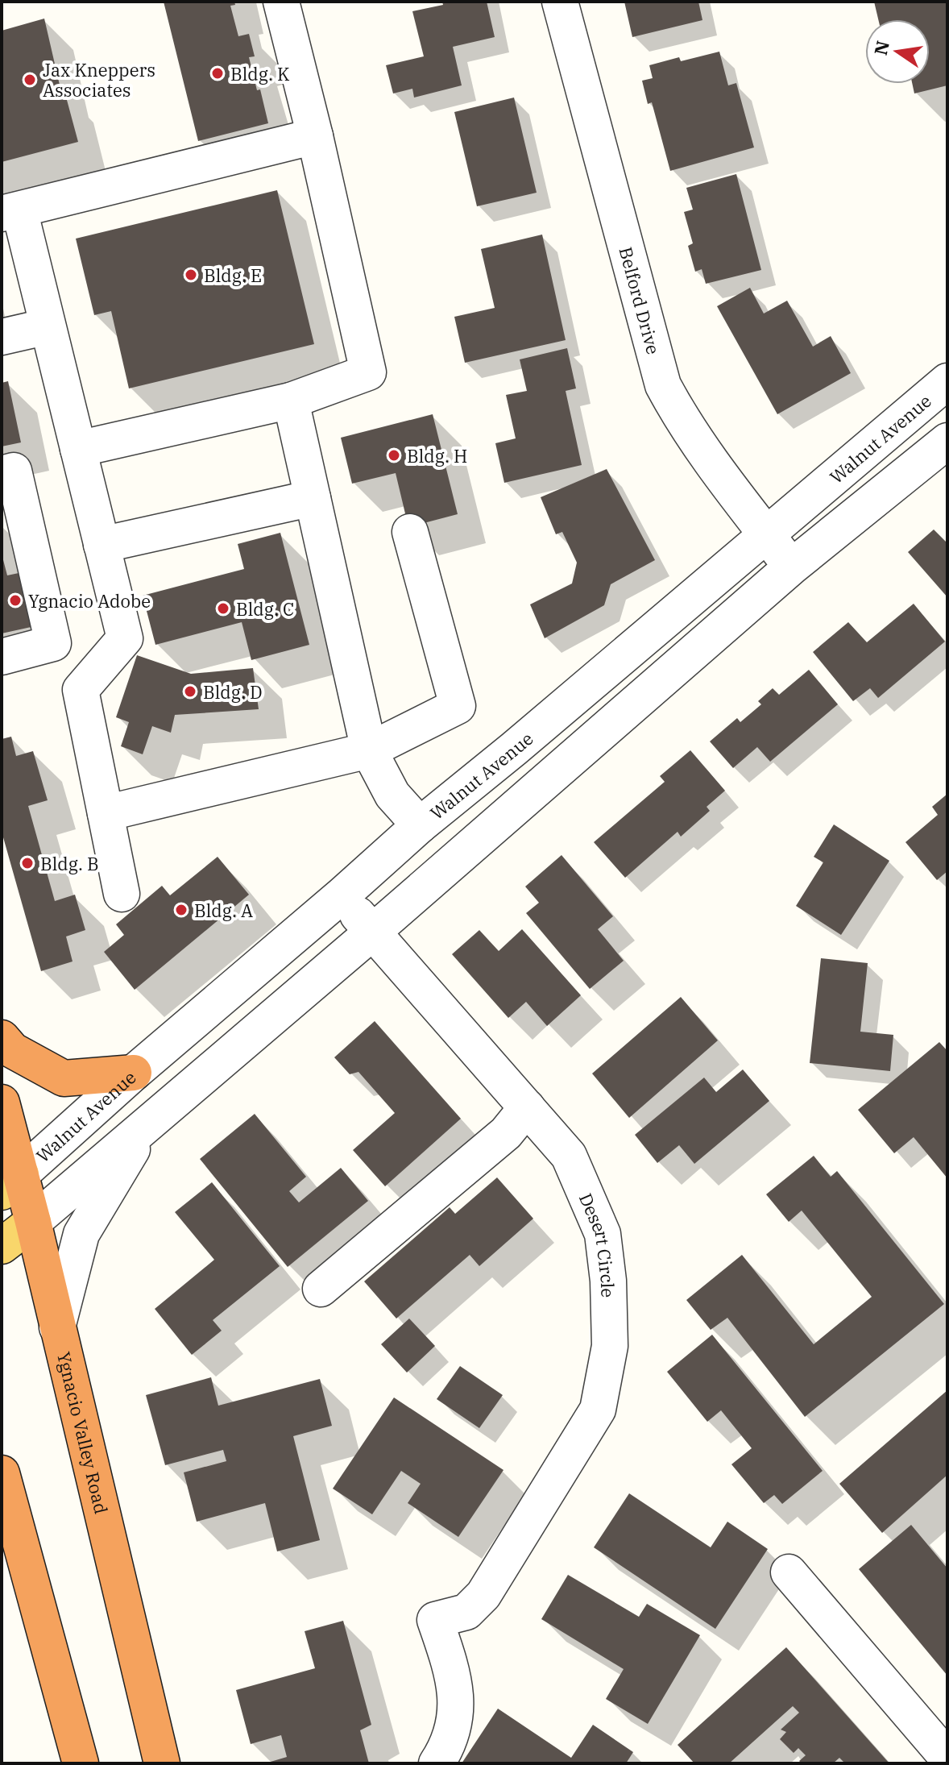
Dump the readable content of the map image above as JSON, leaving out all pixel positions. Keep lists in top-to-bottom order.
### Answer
{
  "streets": {
    "highway": ["Ygnacio Valley Road"],
    "street": ["Belford Drive", "Walnut Avenue", "Desert Circle"]
  },
  "crossings": [
    ["Belford Drive", "Walnut Avenue"],
    ["Walnut Avenue", "Desert Circle"],
    ["Walnut Avenue", "Ygnacio Valley Road"]
  ],
  "places": [
    "Bldg. K",
    "Jax Kneppers Associates",
    "Bldg. E",
    "Bldg. H",
    "Ygnacio Adobe",
    "Bldg. C",
    "Bldg. D",
    "Bldg. B",
    "Bldg. A"
  ],
  "north": "left"
}
